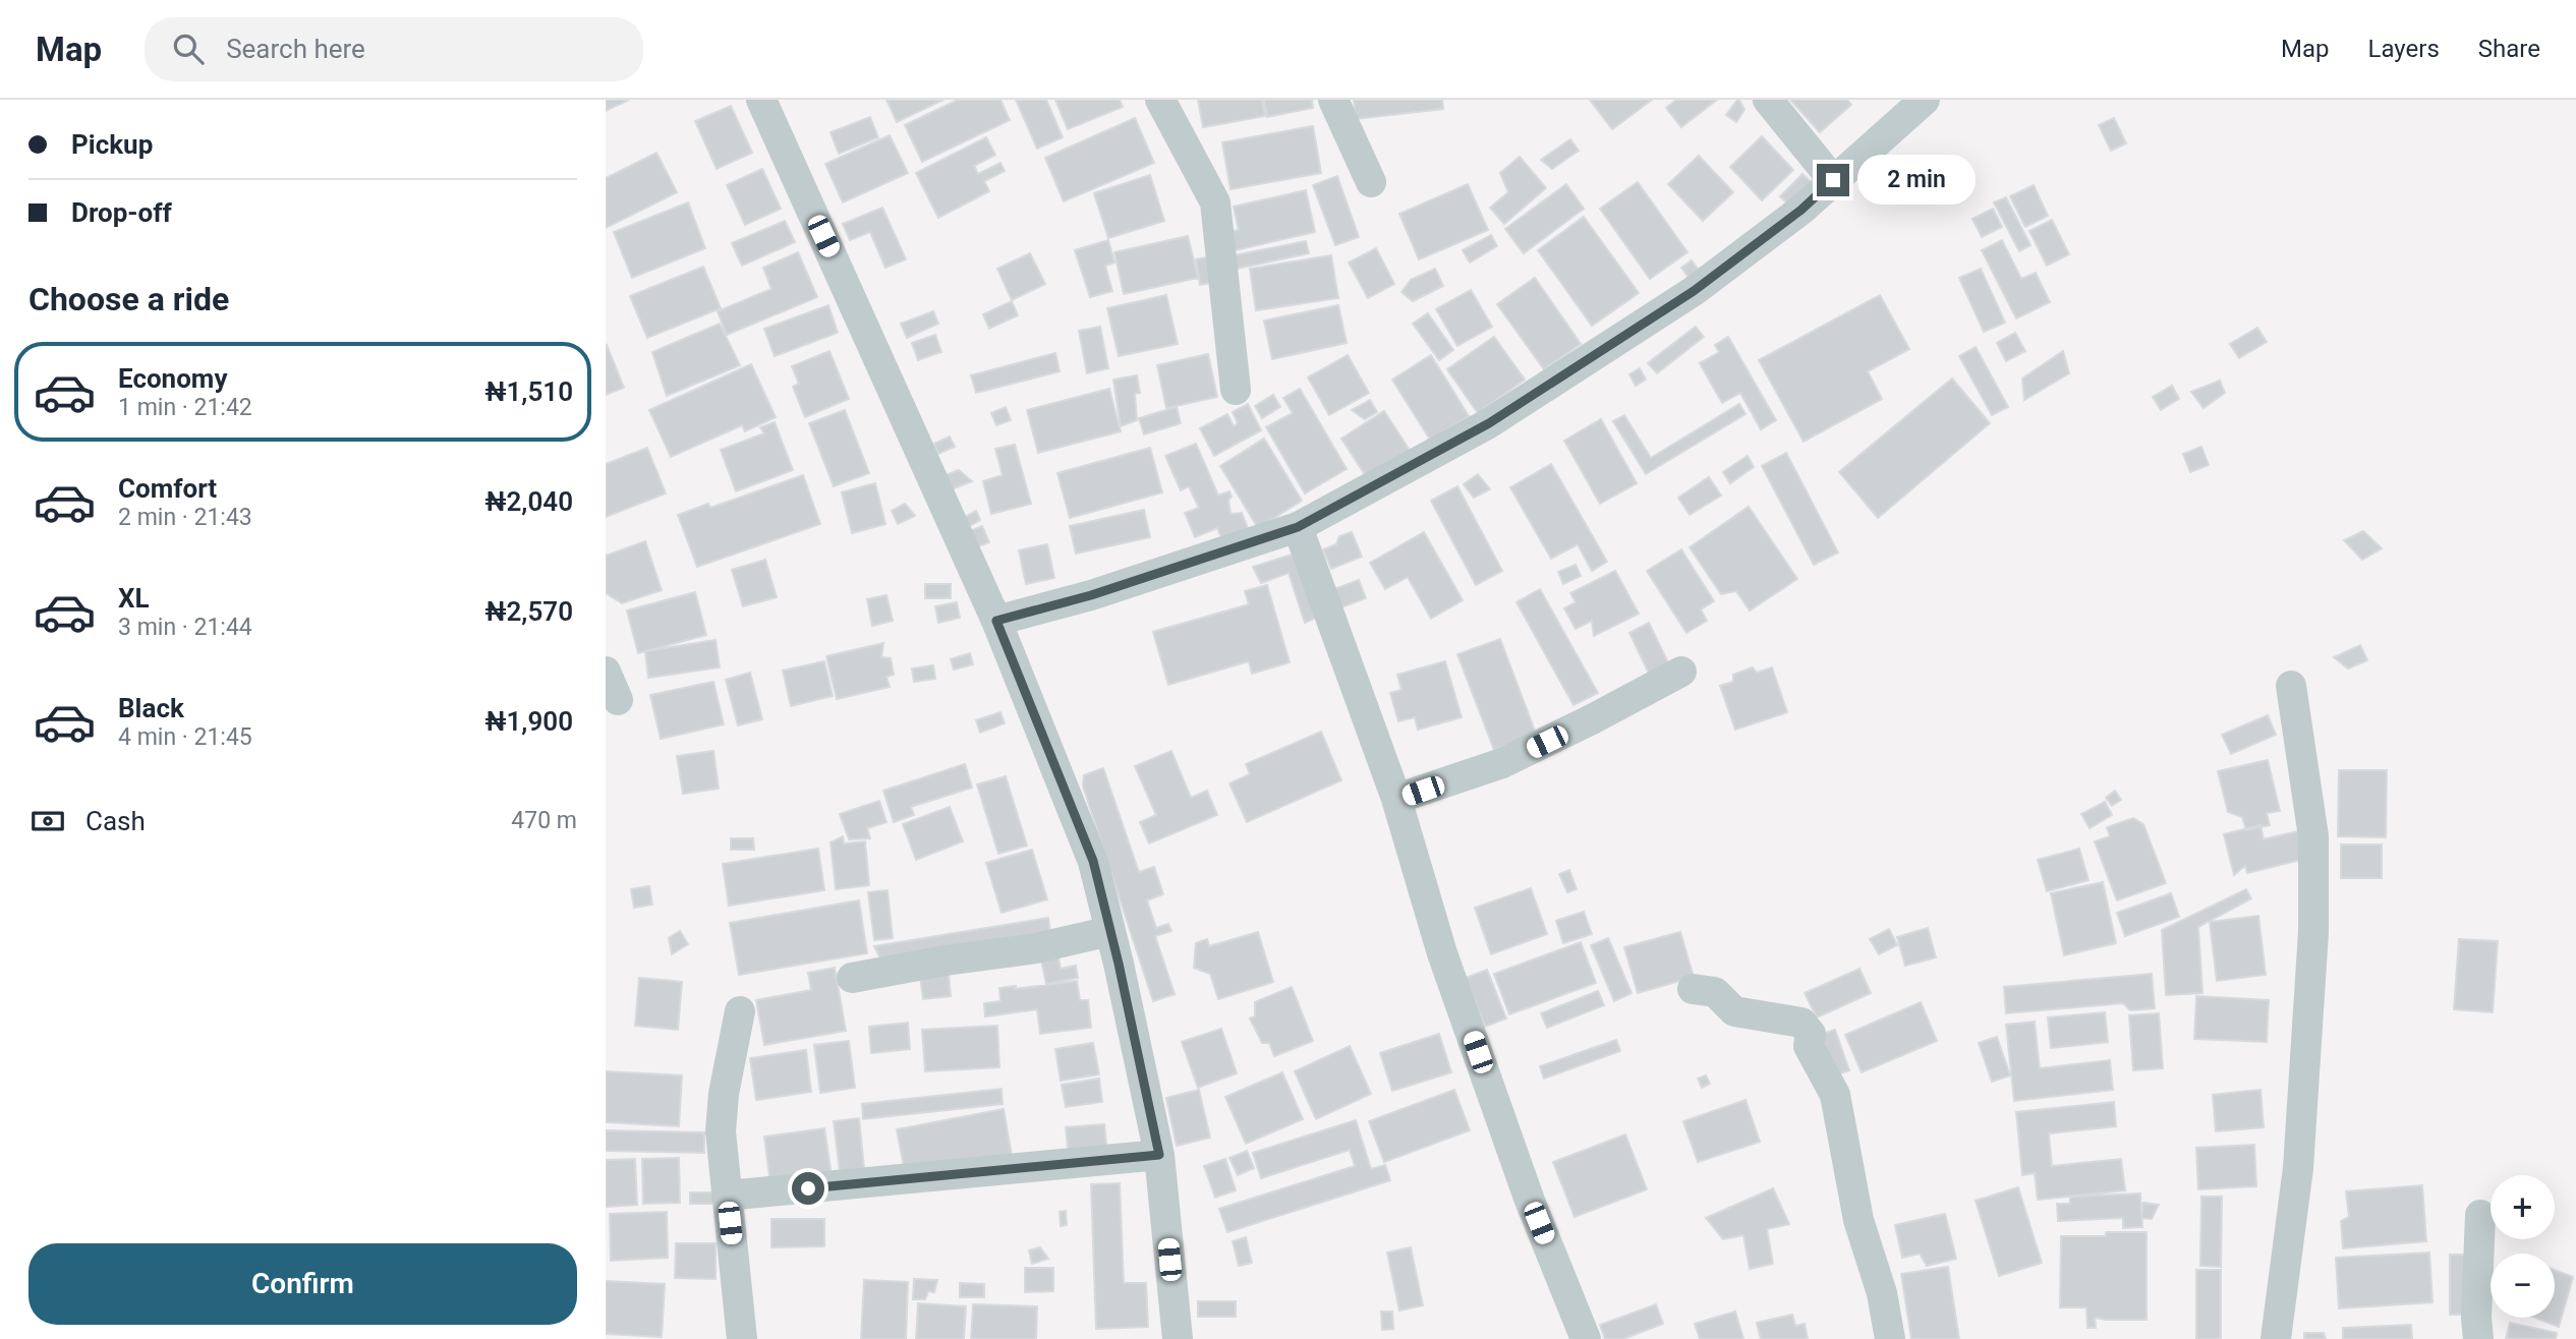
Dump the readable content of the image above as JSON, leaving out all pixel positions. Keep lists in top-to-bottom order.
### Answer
{
  "page": {
    "header": "Map",
    "search": "Search here",
    "nav": ["Map", "Layers", "Share"],
    "banner": ["Pickup", "Drop-off"],
    "bubble": "2 min",
    "heading": "Choose a ride",
    "list": [
      {
        "name": "Economy",
        "note": "1 min · 21:42",
        "value": "₦1,510"
      },
      {
        "name": "Comfort",
        "note": "2 min · 21:43",
        "value": "₦2,040"
      },
      {
        "name": "XL",
        "note": "3 min · 21:44",
        "value": "₦2,570"
      },
      {
        "name": "Black",
        "note": "4 min · 21:45",
        "value": "₦1,900"
      }
    ],
    "pay": ["Cash", "470 m"],
    "map_buttons": ["+", "−"],
    "buttons": "Confirm"
  }
}
